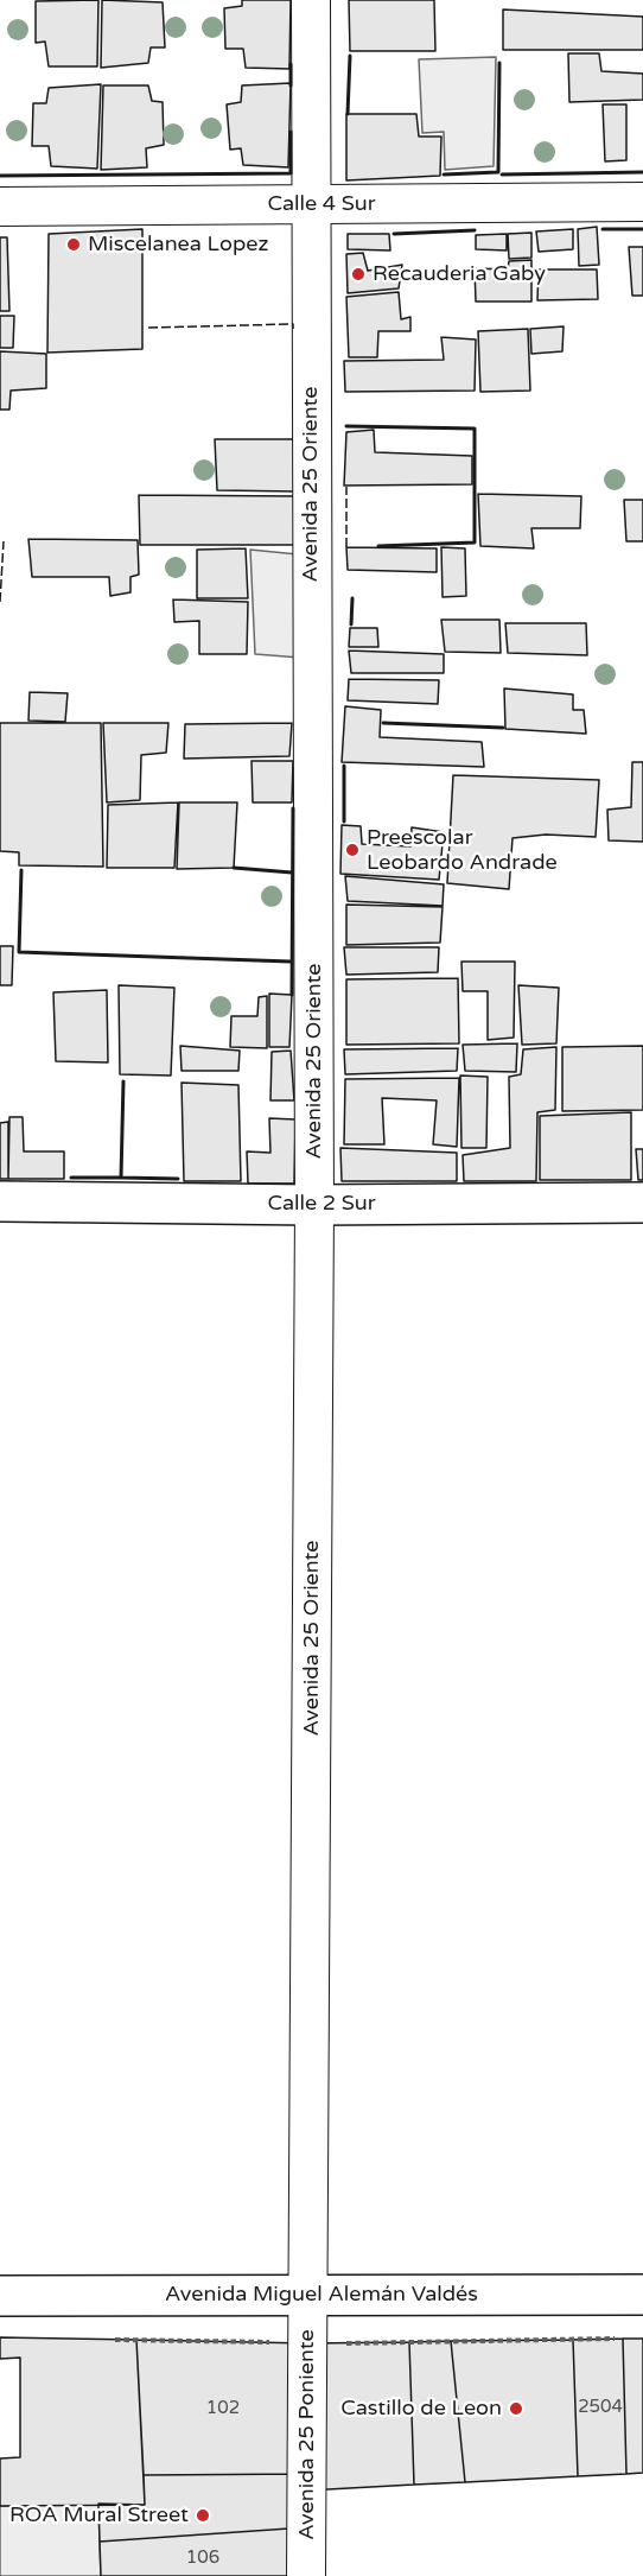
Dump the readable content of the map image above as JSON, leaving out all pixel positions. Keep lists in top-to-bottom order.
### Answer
{
  "streets": {
    "main road": ["Calle 2 Sur", "Avenida Miguel Alemán Valdés"],
    "street": ["Calle 4 Sur", "Avenida 25 Oriente", "Avenida 25 Poniente"]
  },
  "crossings": [
    ["Calle 4 Sur", "Avenida 25 Oriente"],
    ["Avenida 25 Oriente", "Calle 2 Sur"],
    ["Avenida 25 Oriente", "Avenida Miguel Alemán Valdés"],
    ["Avenida 25 Oriente", "Avenida 25 Poniente"],
    ["Avenida Miguel Alemán Valdés", "Avenida 25 Poniente"]
  ],
  "places": [
    "Miscelanea Lopez",
    "Recauderia Gaby",
    "Preescolar Leobardo Andrade",
    "Castillo de Leon",
    "ROA Mural Street"
  ],
  "house_numbers": ["2504", "102", "106"]
}
